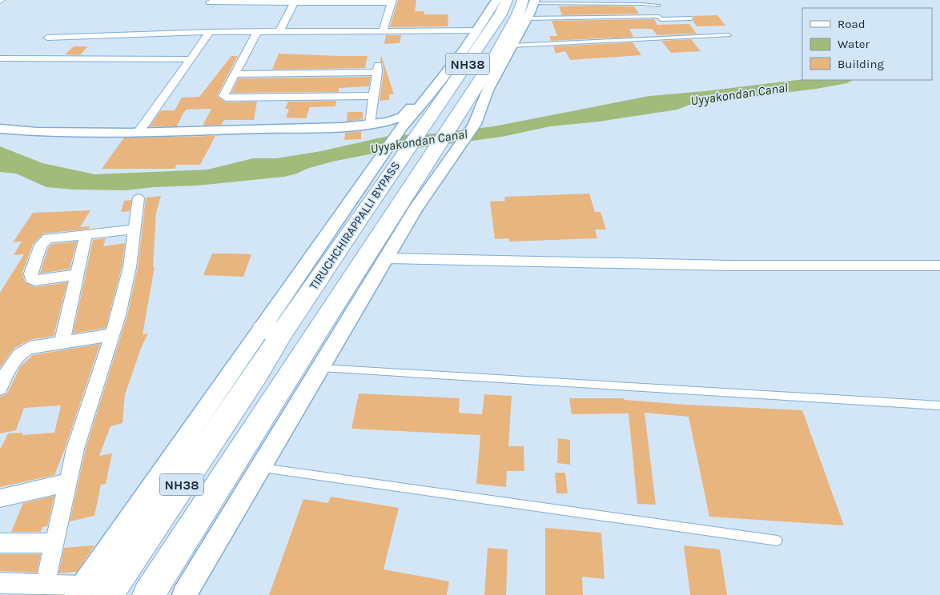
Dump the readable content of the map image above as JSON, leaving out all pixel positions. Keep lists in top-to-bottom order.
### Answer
{
  "streets": {
    "highway": ["NH38", "TIRUCHCHIRAPPALLI BYPASS"]
  },
  "crossings": [
    ["NH38", "TIRUCHCHIRAPPALLI BYPASS"]
  ],
  "water": ["Uyyakondan Canal"],
  "legend": ["Road", "Water", "Building"]
}
